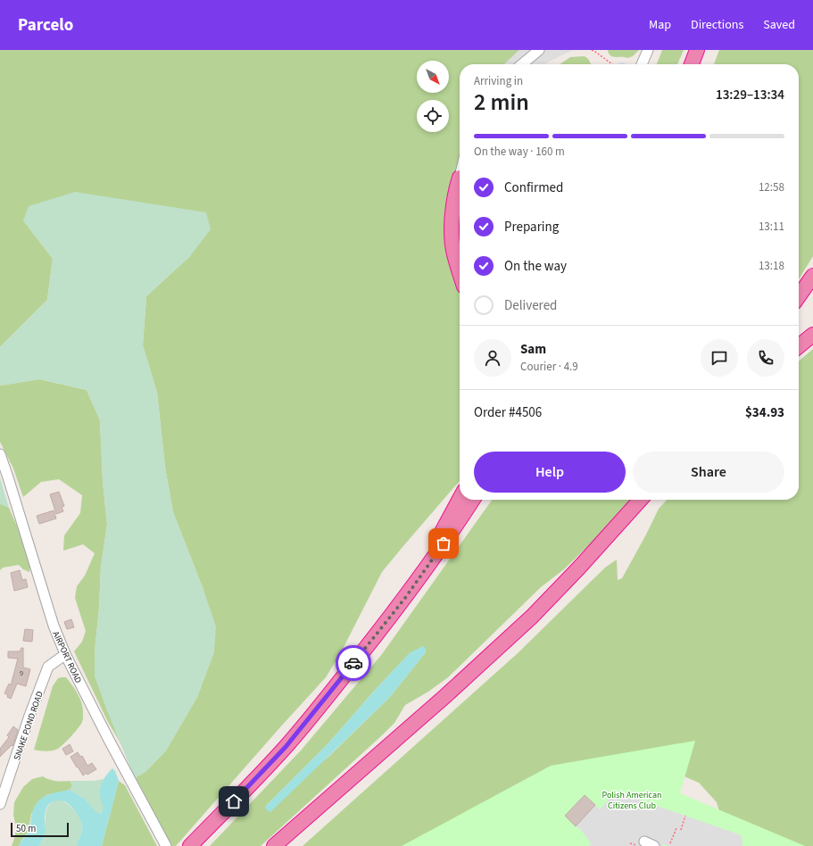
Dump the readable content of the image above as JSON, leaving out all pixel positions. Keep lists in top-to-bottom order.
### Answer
{
  "streets": {
    "street": ["AIRPORT ROAD", "SNAKE POND ROAD"]
  },
  "crossings": [
    ["AIRPORT ROAD", "SNAKE POND ROAD"]
  ],
  "parks": ["Polish American Citizens Club"],
  "house_numbers": ["9"],
  "scale_bar": "50 m",
  "north": "bottom right",
  "page": {
    "header": "Parcelo",
    "nav": ["Map", "Directions", "Saved"],
    "heading": ["2 min", "Arriving in", "13:29–13:34"],
    "panel": [
      "Sam",
      "Courier · 4.9",
      "Order #4506",
      "$34.93"
    ],
    "bar": "On the way · 160 m",
    "list": [
      ["Confirmed", "12:58"],
      ["Preparing", "13:11"],
      ["On the way", "13:18"],
      "Delivered"
    ],
    "buttons": ["Help", "Share"],
    "scale": "50 m"
  }
}
